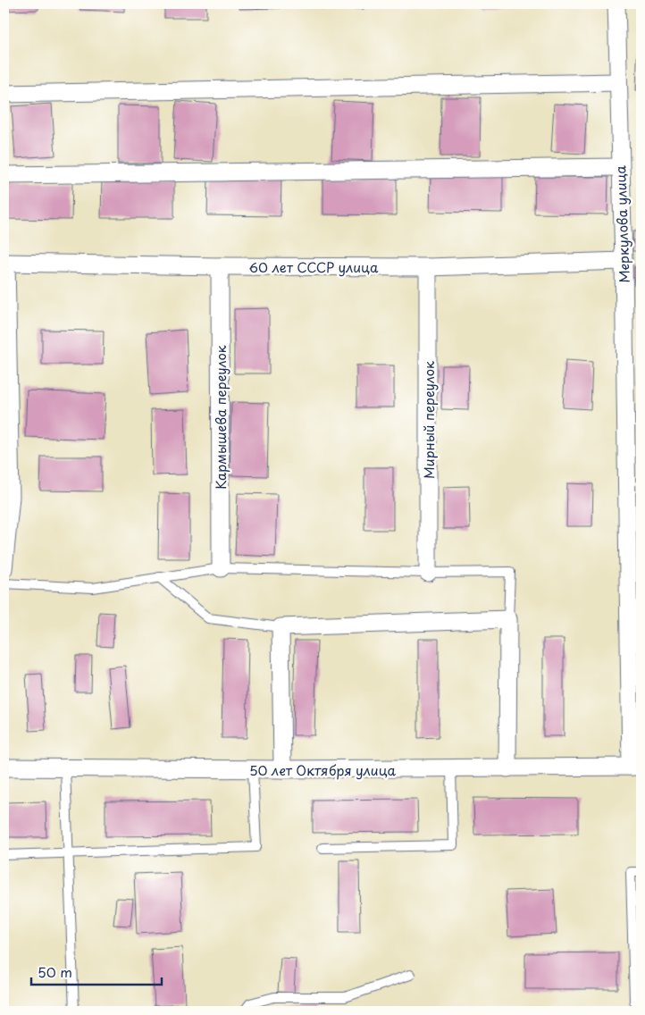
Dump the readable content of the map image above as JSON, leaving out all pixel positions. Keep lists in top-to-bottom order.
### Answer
{
  "streets": {
    "street": [
      "Меркулова улица",
      "60 лет СССР улица",
      "Кармышева переулок",
      "Мирный переулок",
      "50 лет Октября улица"
    ]
  },
  "crossings": [
    ["Меркулова улица", "60 лет СССР улица"],
    ["Меркулова улица", "50 лет Октября улица"],
    ["60 лет СССР улица", "Кармышева переулок"],
    ["60 лет СССР улица", "Мирный переулок"]
  ],
  "scale_bar": "50 m"
}
